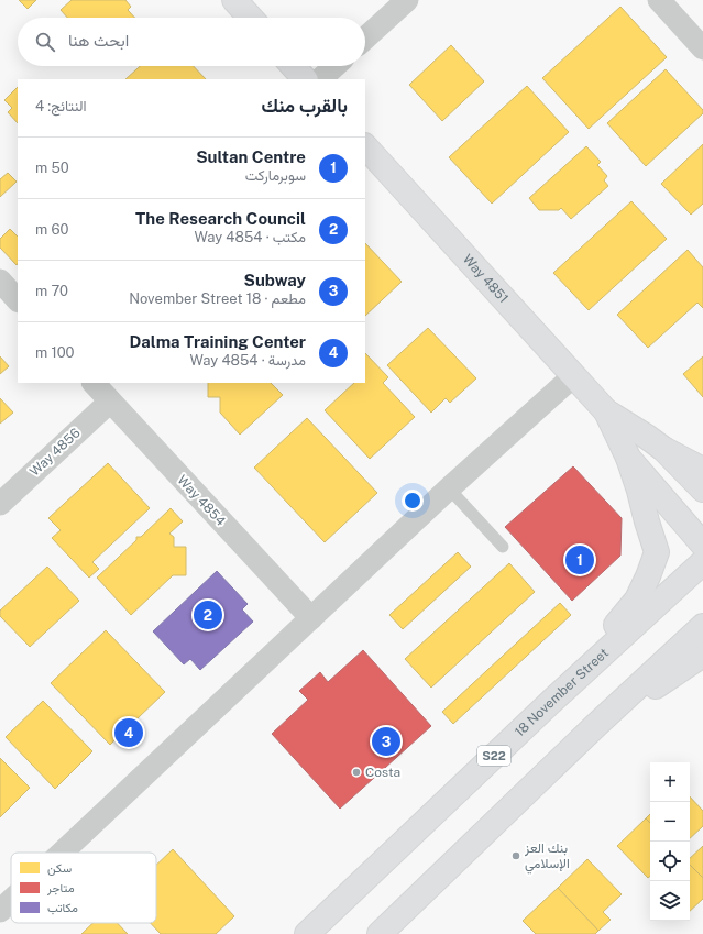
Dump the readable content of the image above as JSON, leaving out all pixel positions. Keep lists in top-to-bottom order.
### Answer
{
  "streets": {
    "main road": ["Way 4851", "18 November Street", "S22"],
    "street": ["Way 4856", "Way 4854"]
  },
  "crossings": [
    ["Way 4856", "Way 4854"]
  ],
  "places": ["Costa", "بنك العز الإسلامي"],
  "legend": ["سكن", "متاجر", "مكاتب"],
  "page": {
    "search": "ابحث هنا",
    "heading": ["بالقرب منك", "النتائج: 4"],
    "list": [
      {
        "mark": "1",
        "name": "Sultan Centre",
        "note": "سوبرماركت",
        "value": "50 m"
      },
      {
        "mark": "2",
        "name": "The Research Council",
        "note": "مكتب · Way 4854",
        "value": "60 m"
      },
      {
        "mark": "3",
        "name": "Subway",
        "note": "مطعم · 18 November Street",
        "value": "70 m"
      },
      {
        "mark": "4",
        "name": "Dalma Training Center",
        "note": "مدرسة · Way 4854",
        "value": "100 m"
      }
    ],
    "pins": [
      "1",
      "2",
      "4",
      "3"
    ],
    "map_buttons": ["+", "−"]
  }
}
